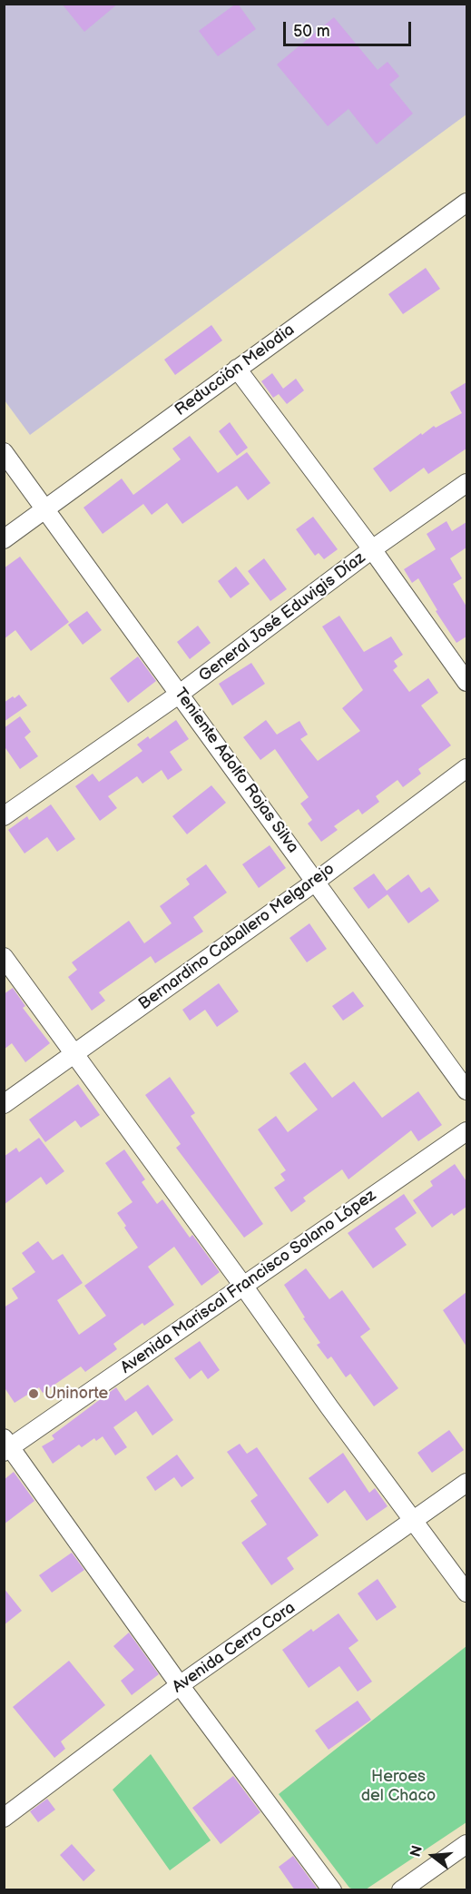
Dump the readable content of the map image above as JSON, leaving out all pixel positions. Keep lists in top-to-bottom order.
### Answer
{
  "streets": {
    "street": [
      "Reducción Melodia",
      "General José Eduvigis Díaz",
      "Teniente Adolfo Rojas Silva",
      "Bernardino Caballero Melgarejo",
      "Avenida Mariscal Francisco Solano López",
      "Avenida Cerro Cora"
    ]
  },
  "crossings": [
    ["Reducción Melodia", "Teniente Adolfo Rojas Silva"],
    ["General José Eduvigis Díaz", "Teniente Adolfo Rojas Silva"],
    ["Teniente Adolfo Rojas Silva", "Bernardino Caballero Melgarejo"]
  ],
  "parks": ["Heroes del Chaco"],
  "places": ["Uninorte"],
  "scale_bar": "50 m",
  "north": "left"
}
